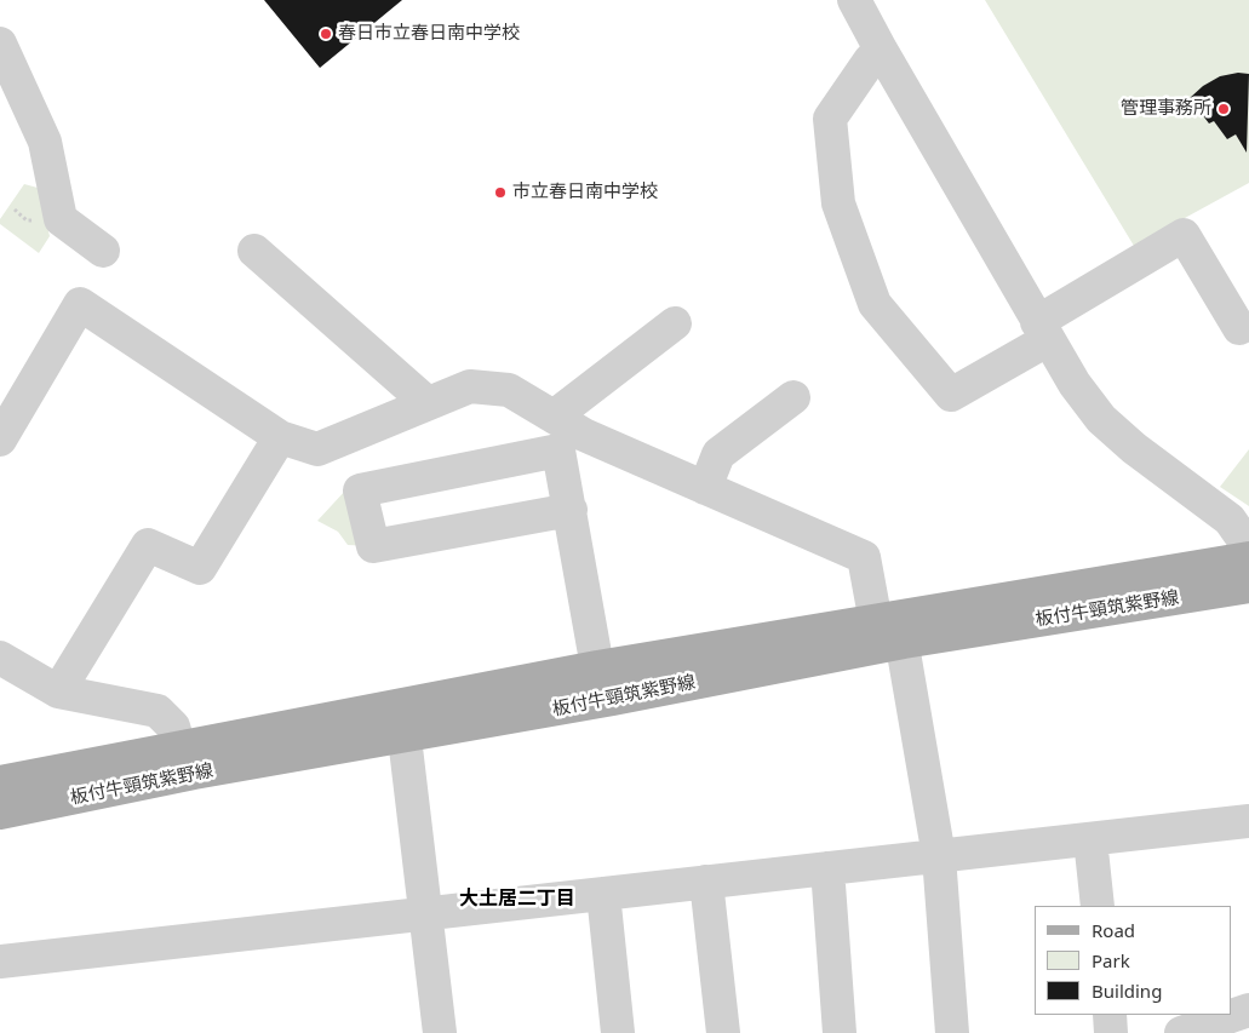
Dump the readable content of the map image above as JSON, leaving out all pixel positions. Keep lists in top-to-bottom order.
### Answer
{
  "streets": {
    "main road": ["板付牛頸筑紫野線"]
  },
  "districts": ["大土居二丁目"],
  "places": ["春日市立春日南中学校", "管理事務所", "市立春日南中学校"],
  "legend": ["Road", "Park", "Building"]
}
